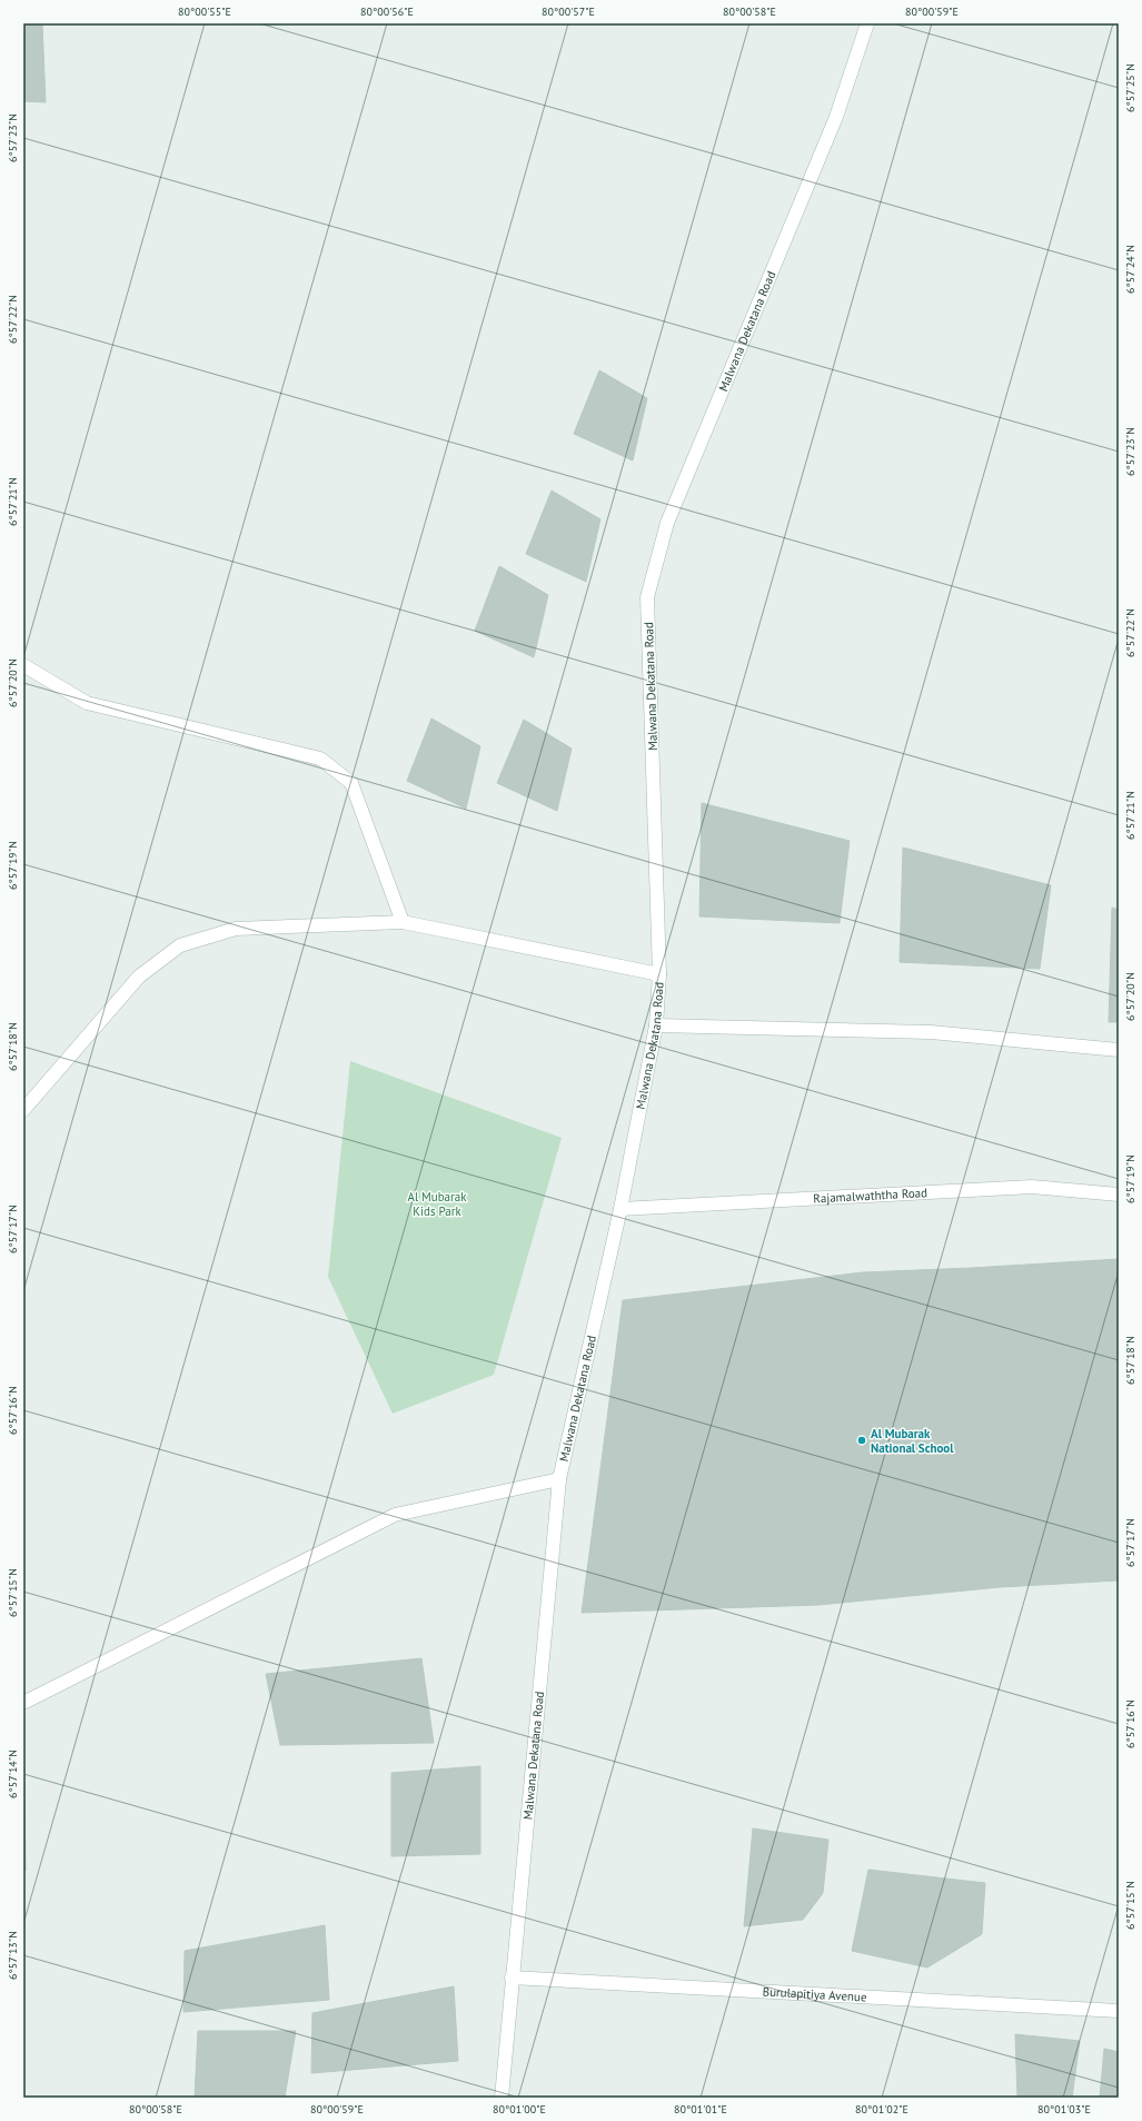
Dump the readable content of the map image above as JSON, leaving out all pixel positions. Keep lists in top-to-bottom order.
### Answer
{
  "streets": {
    "street": ["Malwana Dekatana Road", "Rajamalwaththa Road", "Burulapitiya Avenue"]
  },
  "crossings": [
    ["Malwana Dekatana Road", "Rajamalwaththa Road"],
    ["Malwana Dekatana Road", "Burulapitiya Avenue"]
  ],
  "parks": ["Al Mubarak Kids Park"],
  "places": ["Al Mubarak National School"],
  "coordinates": [
    "80°00'55\"E",
    "80°00'56\"E",
    "80°00'57\"E",
    "80°00'58\"E",
    "80°00'59\"E",
    "6°57'25\"N",
    "6°57'23\"N",
    "6°57'24\"N",
    "6°57'22\"N",
    "6°57'21\"N",
    "6°57'20\"N",
    "6°57'19\"N",
    "6°57'18\"N",
    "6°57'17\"N",
    "6°57'16\"N",
    "6°57'15\"N",
    "6°57'14\"N",
    "6°57'13\"N",
    "80°01'00\"E",
    "80°01'01\"E",
    "80°01'02\"E",
    "80°01'03\"E"
  ]
}
